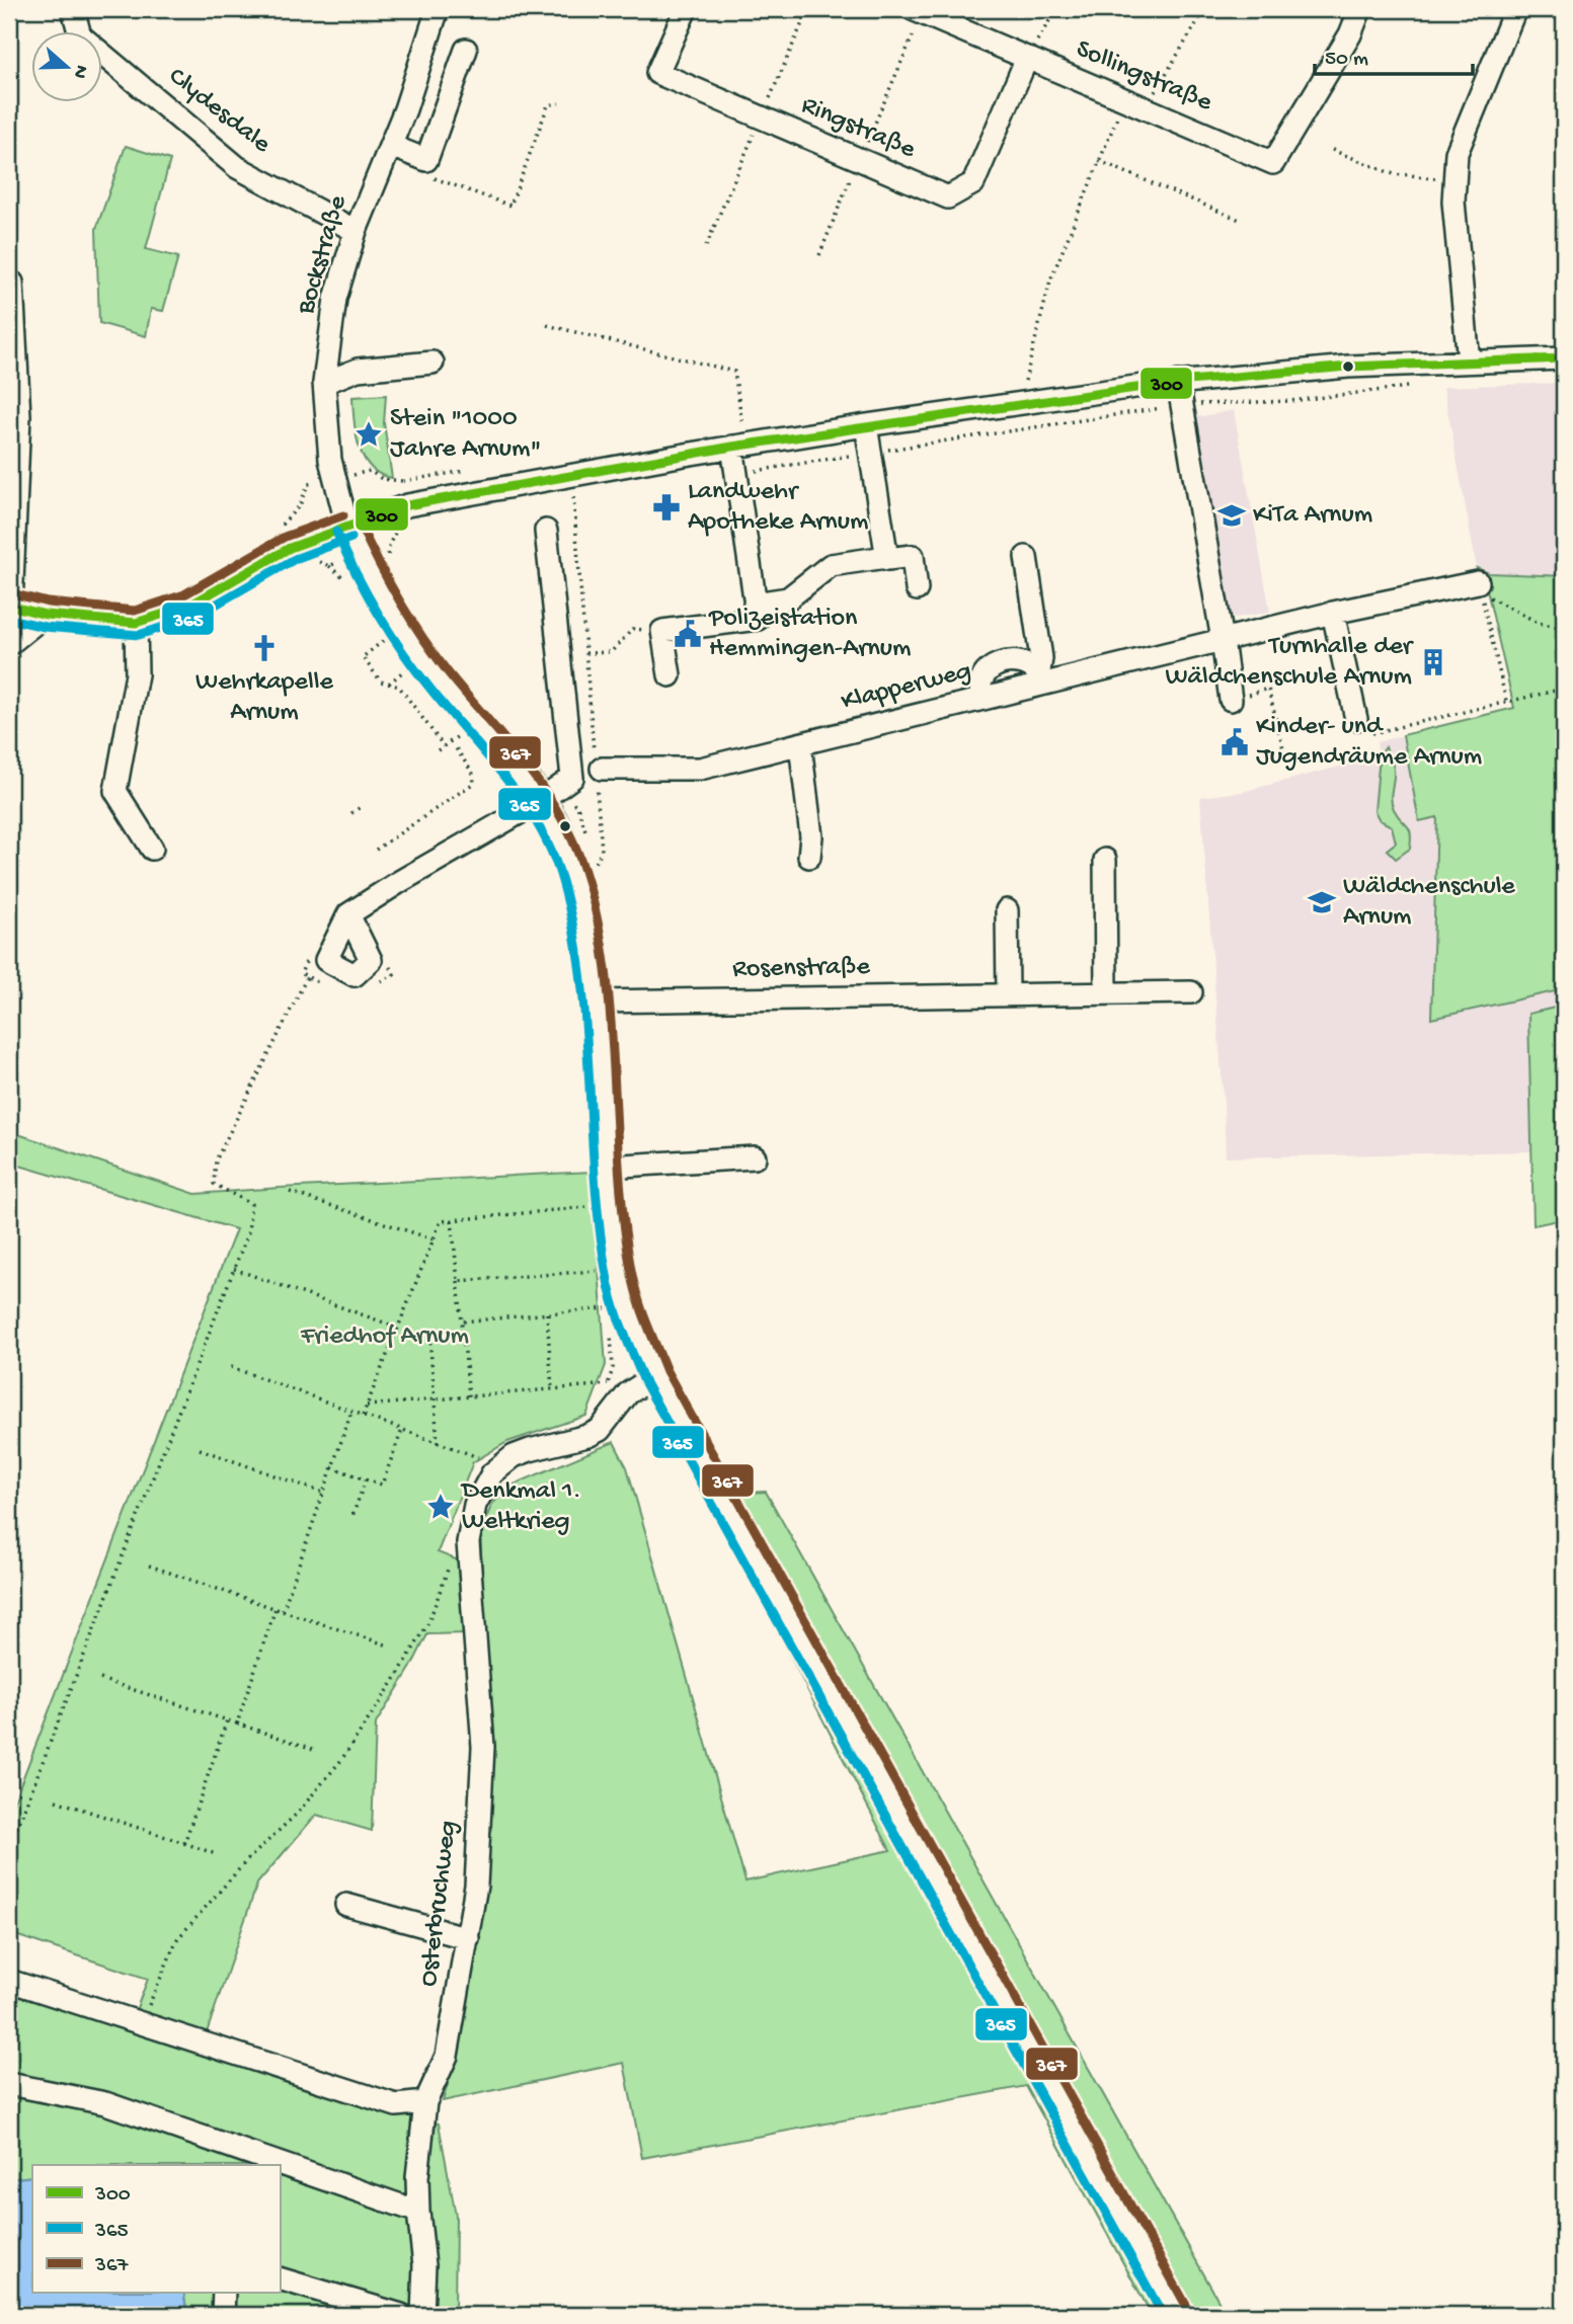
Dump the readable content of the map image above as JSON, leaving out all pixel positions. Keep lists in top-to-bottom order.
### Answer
{
  "streets": {
    "street": [
      "Sollingstraße",
      "Clydesdale",
      "Ringstraße",
      "Bockstraße",
      "Klapperweg",
      "Rosenstraße",
      "Osterbruchweg"
    ]
  },
  "crossings": [
    ["Sollingstraße", "Ringstraße"],
    ["Clydesdale", "Bockstraße"]
  ],
  "parks": ["Friedhof Arnum"],
  "places": {
    "place": ["Stein \"1000 Jahre Arnum\"", "Denkmal 1. Weltkrieg"],
    "pharmacy": ["Landwehr Apotheke Arnum"],
    "school or university": ["KiTa Arnum", "Wäldchenschule Arnum"],
    "public building": ["Polizeistation Hemmingen-Arnum", "Kinder- und Jugendräume Arnum"],
    "church": ["Wehrkapelle Arnum"],
    "building": ["Turnhalle der Wäldchenschule Arnum"]
  },
  "lines": ["transit line 300", "transit line 367", "transit line 365"],
  "legend": ["300", "365", "367"],
  "scale_bar": "50 m",
  "north": "right"
}
